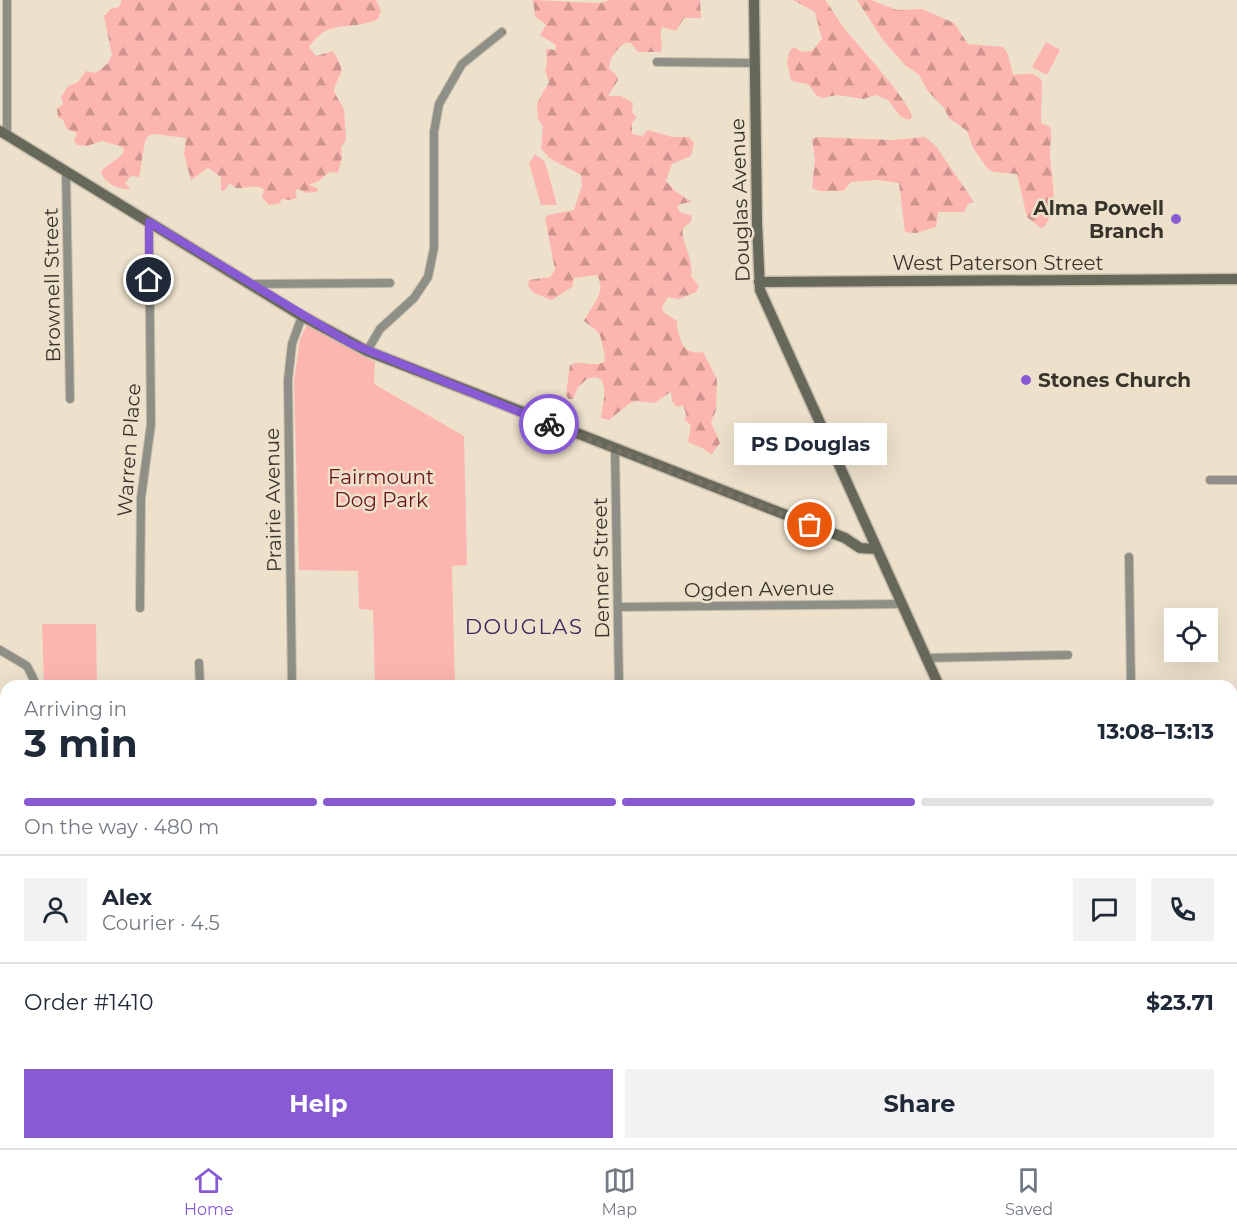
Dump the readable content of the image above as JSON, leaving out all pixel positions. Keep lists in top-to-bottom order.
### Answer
{
  "streets": {
    "street": [
      "Douglas Avenue",
      "West Paterson Street",
      "Brownell Street",
      "Warren Place",
      "Prairie Avenue",
      "Denner Street",
      "Ogden Avenue"
    ]
  },
  "crossings": [
    ["Douglas Avenue", "West Paterson Street"],
    ["Douglas Avenue", "Ogden Avenue"],
    ["Denner Street", "Ogden Avenue"]
  ],
  "districts": ["DOUGLAS"],
  "parks": ["Fairmount Dog Park"],
  "places": ["Alma Powell Branch", "Stones Church", "PS Douglas"],
  "page": {
    "bubble": "PS Douglas",
    "heading": ["3 min", "Arriving in", "13:08–13:13"],
    "panel": [
      "Alex",
      "Courier · 4.5",
      "Order #1410",
      "$23.71"
    ],
    "bar": "On the way · 480 m",
    "buttons": ["Help", "Share"],
    "tabs": ["Home", "Map", "Saved"]
  }
}
